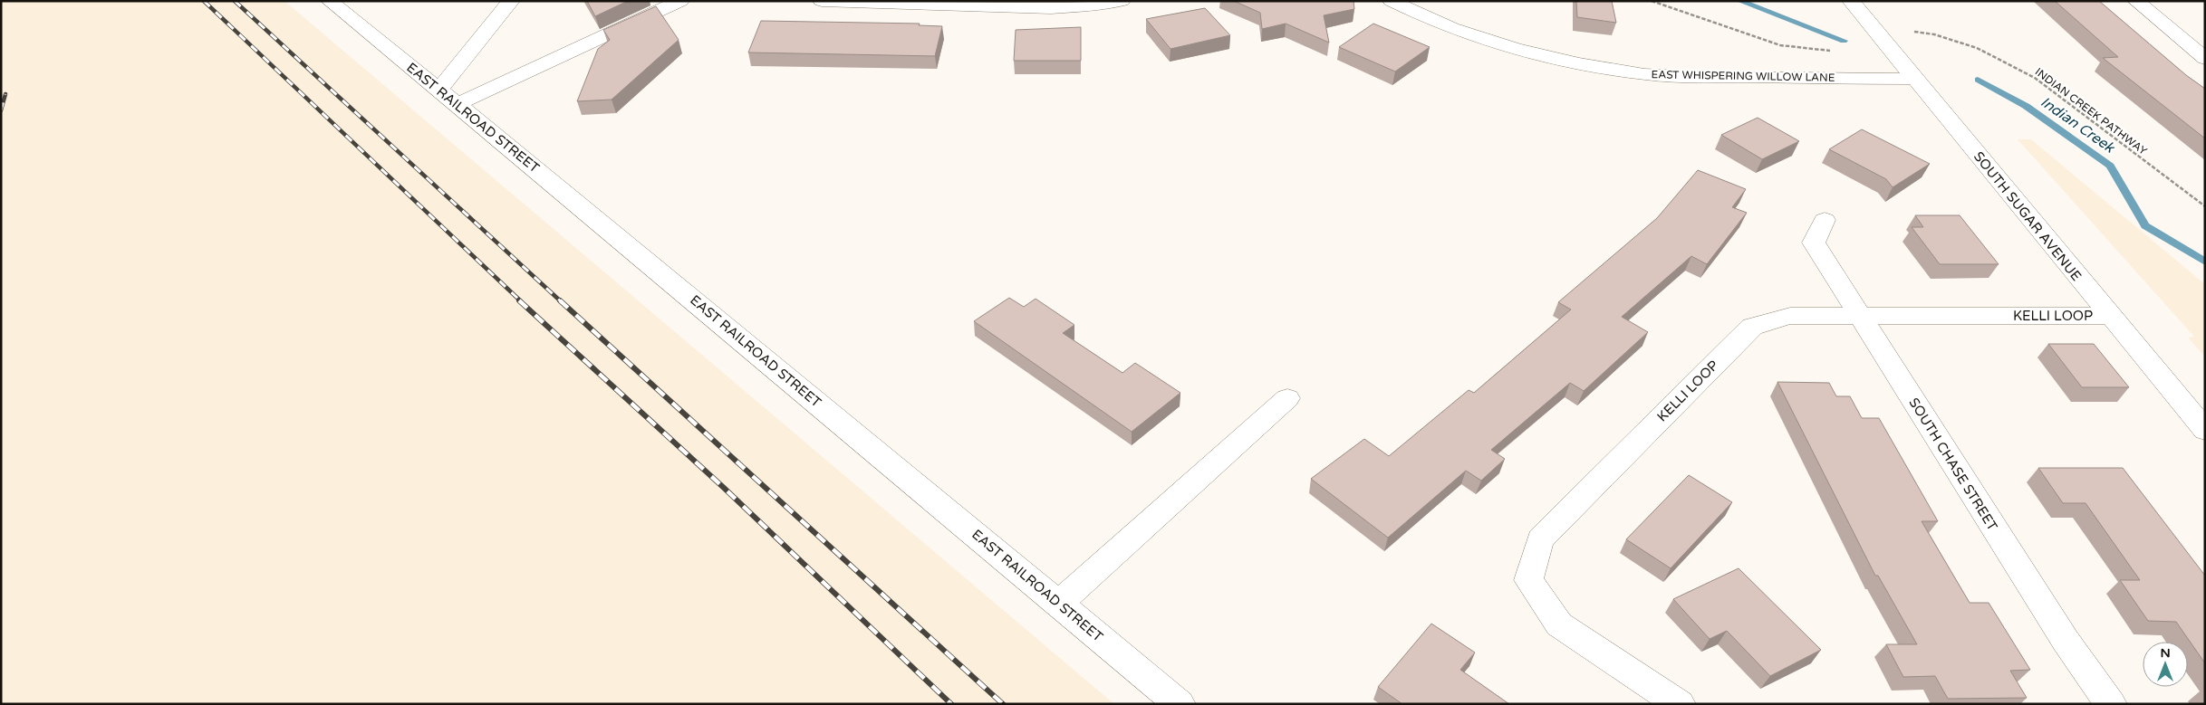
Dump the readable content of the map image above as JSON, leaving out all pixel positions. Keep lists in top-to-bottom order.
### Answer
{
  "streets": {
    "street": [
      "EAST WHISPERING WILLOW LANE",
      "EAST RAILROAD STREET",
      "SOUTH SUGAR AVENUE",
      "KELLI LOOP",
      "SOUTH CHASE STREET"
    ],
    "path": ["INDIAN CREEK PATHWAY"]
  },
  "crossings": [
    ["EAST WHISPERING WILLOW LANE", "SOUTH SUGAR AVENUE"],
    ["SOUTH SUGAR AVENUE", "KELLI LOOP"],
    ["KELLI LOOP", "SOUTH CHASE STREET"]
  ],
  "water": ["Indian Creek"],
  "north": "top"
}
